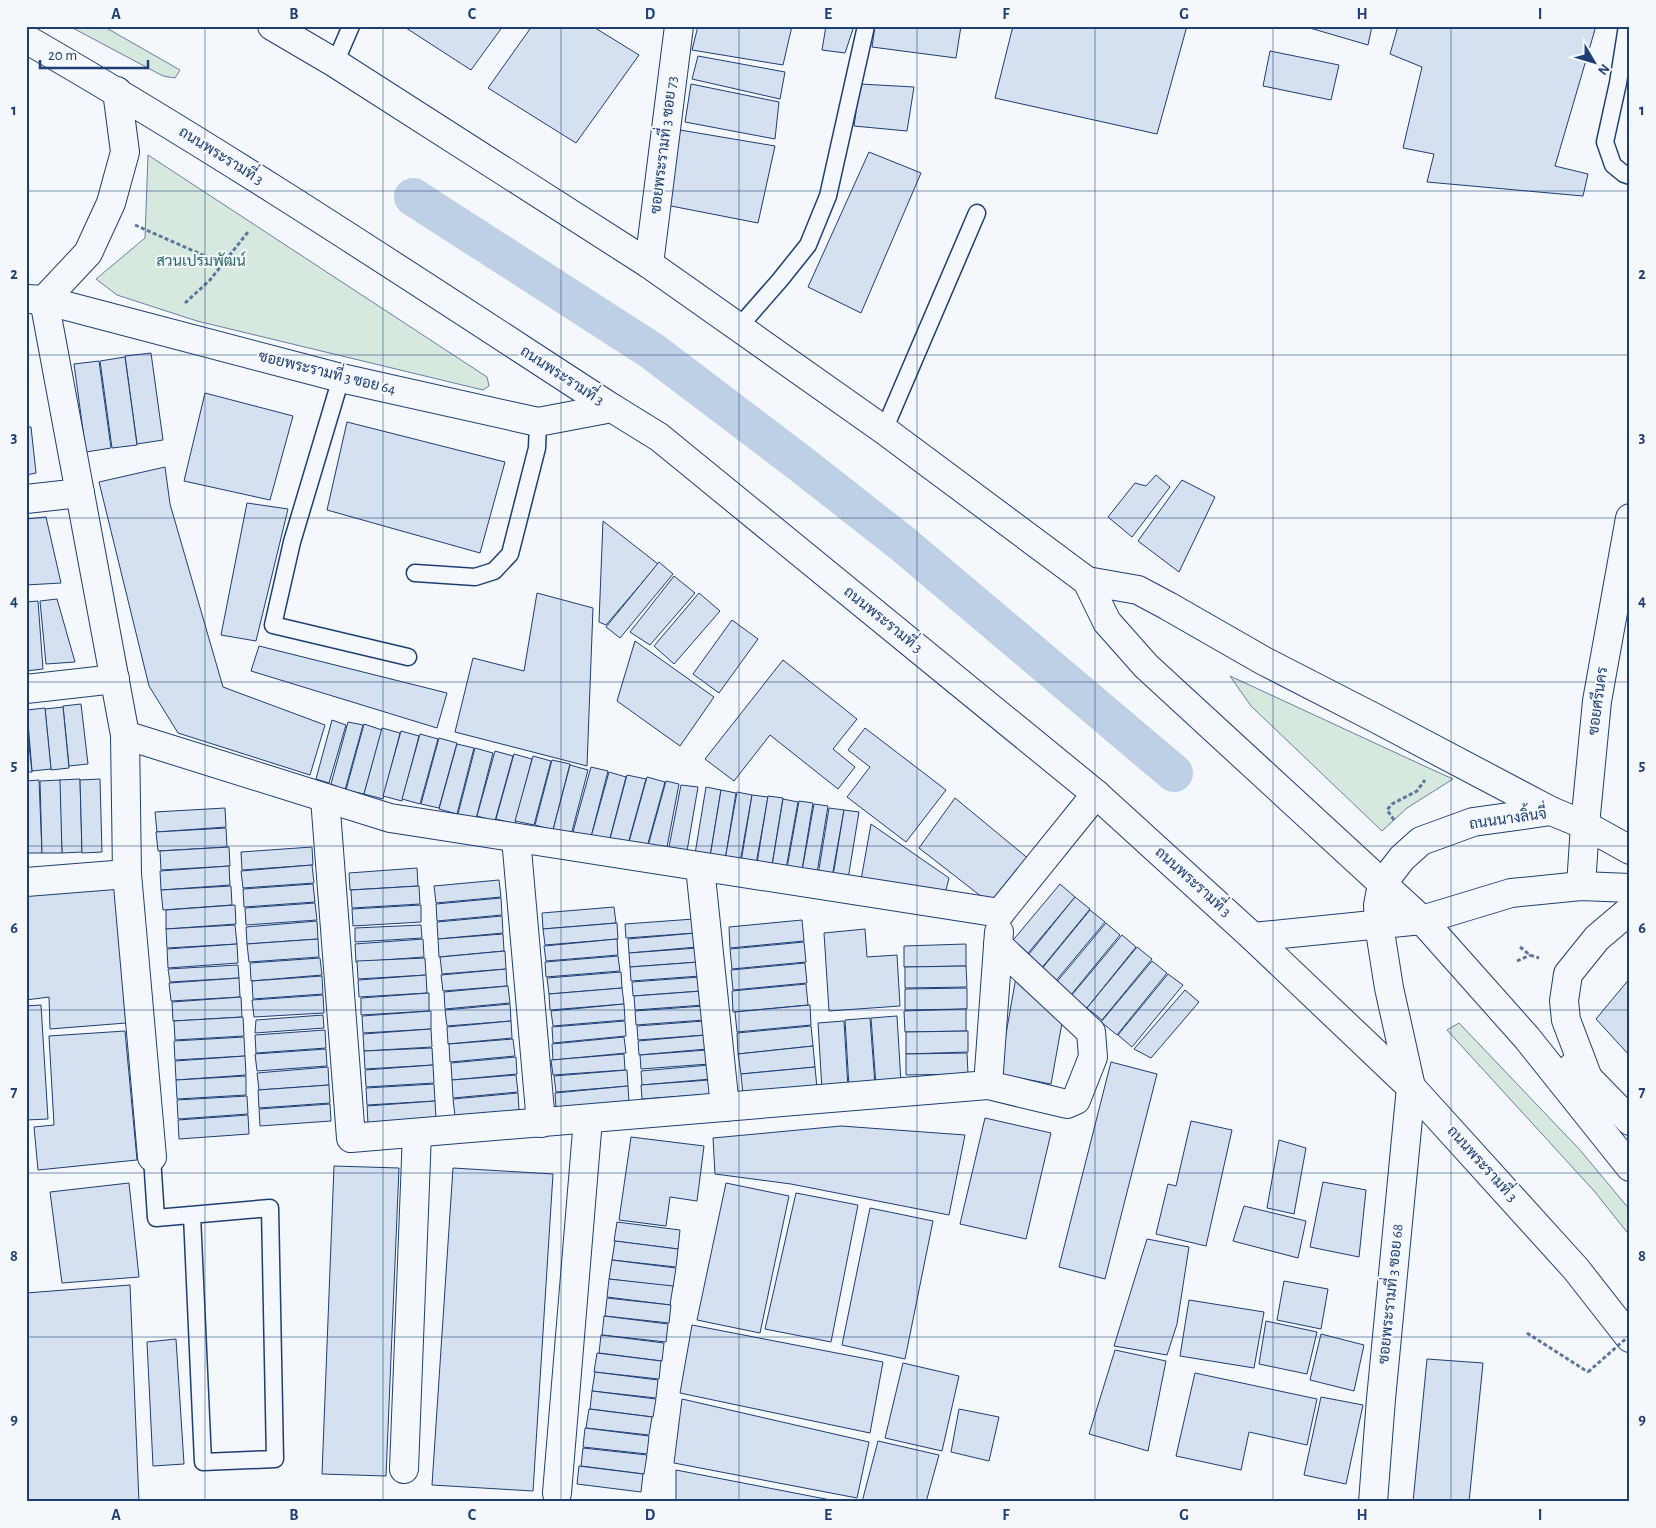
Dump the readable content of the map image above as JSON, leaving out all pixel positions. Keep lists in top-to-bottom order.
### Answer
{
  "streets": {
    "street": [
      "ซอยพระรามที่ 3 ซอย 73",
      "ถนนพระรามที่ 3",
      "ซอยพระรามที่ 3 ซอย 64",
      "ซอยศรีนคร",
      "ถนนนางลิ้นจี่",
      "ซอยพระรามที่ 3 ซอย 68"
    ]
  },
  "crossings": [
    ["ถนนพระรามที่ 3", "ซอยพระรามที่ 3 ซอย 64"],
    ["ถนนพระรามที่ 3", "ถนนนางลิ้นจี่"],
    ["ถนนพระรามที่ 3", "ซอยพระรามที่ 3 ซอย 68"],
    ["ซอยศรีนคร", "ถนนนางลิ้นจี่"],
    ["ถนนนางลิ้นจี่", "ซอยพระรามที่ 3 ซอย 68"]
  ],
  "parks": ["สวนเปรมพัฒน์"],
  "scale_bar": "20 m",
  "north": "bottom right",
  "grid": {
    "columns": [
      "A",
      "B",
      "C",
      "D",
      "E",
      "F",
      "G",
      "H",
      "I"
    ],
    "rows": [
      "1",
      "2",
      "3",
      "4",
      "5",
      "6",
      "7",
      "8",
      "9"
    ]
  }
}
